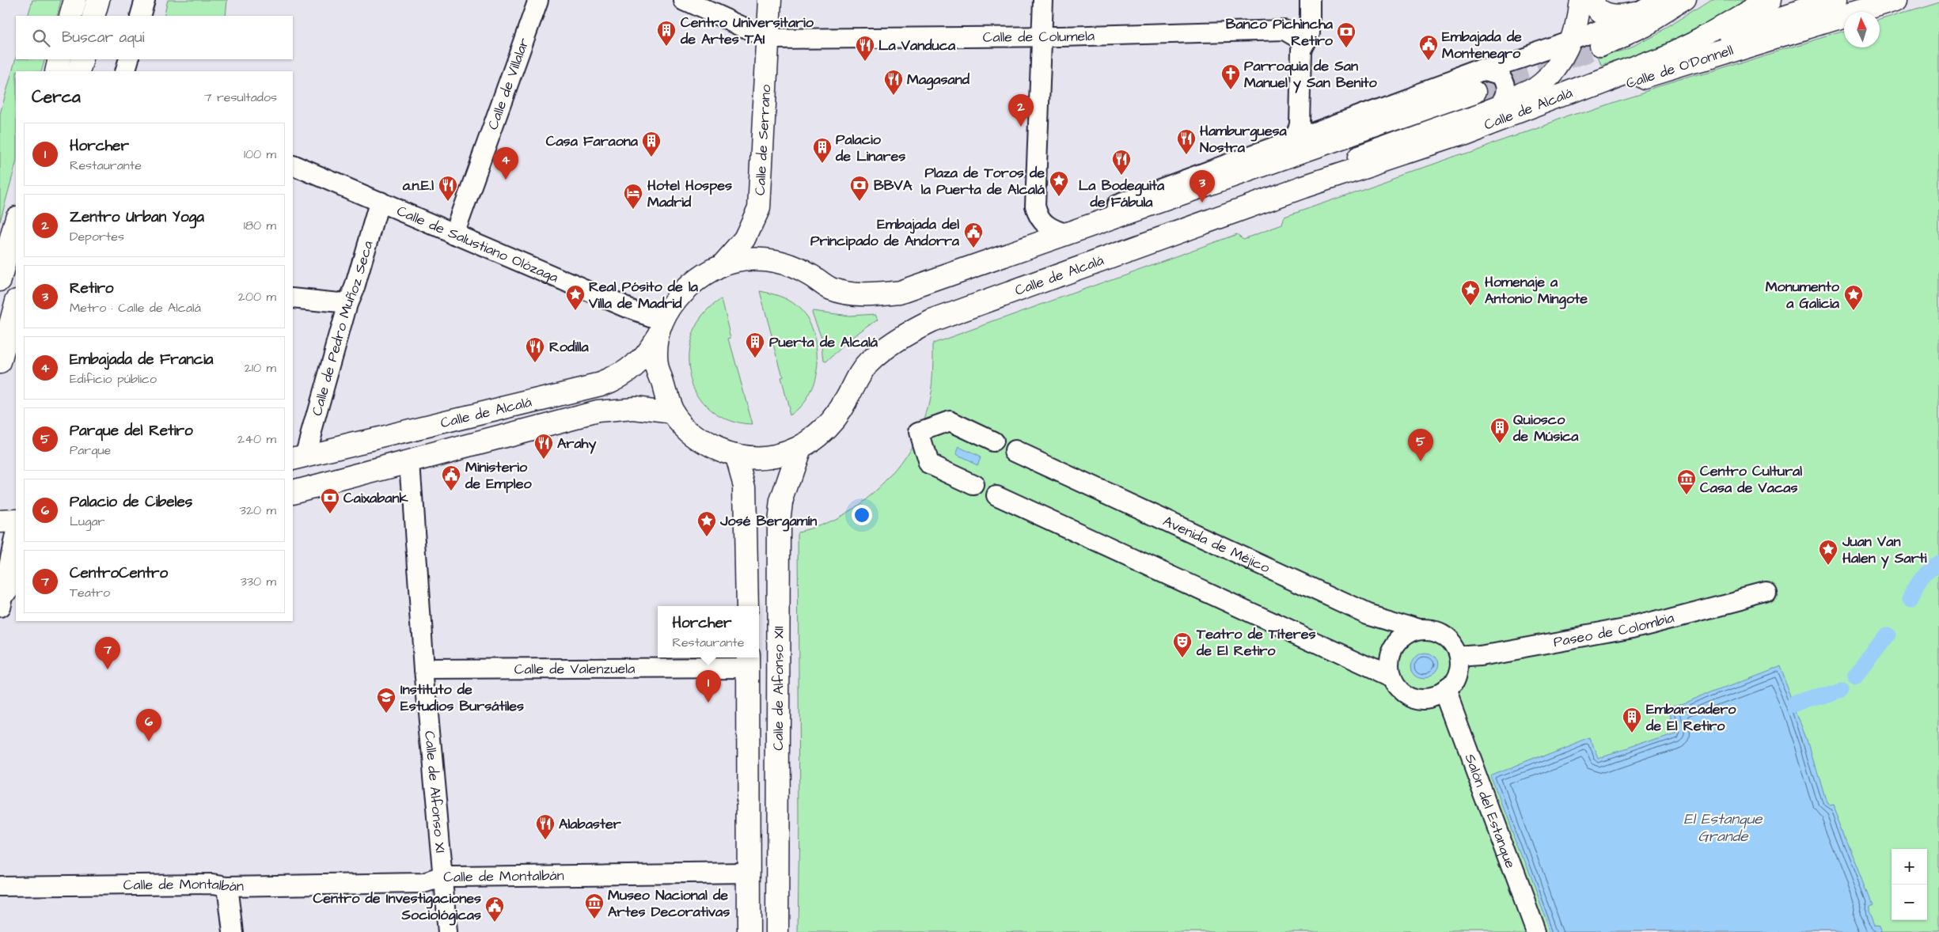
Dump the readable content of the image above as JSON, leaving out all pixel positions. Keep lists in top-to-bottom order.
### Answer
{
  "streets": {
    "main road": [
      "Calle de O'Donnell",
      "Calle de Alcalá",
      "Calle de Serrano",
      "Calle de Alfonso XII"
    ],
    "street": [
      "Calle de Columela",
      "Calle de Villalar",
      "Calle de Salustiano Olózaga",
      "Calle de Pedro Muñoz Seca",
      "Avenida de Méjico",
      "Paseo de Colombia",
      "Calle de Valenzuela",
      "Calle de Alfonso XI",
      "Salón del Estanque",
      "Calle de Montalbán"
    ]
  },
  "crossings": [
    ["Calle de Columela", "Calle de Serrano"],
    ["Calle de O'Donnell", "Calle de Alcalá"],
    ["Calle de Villalar", "Calle de Salustiano Olózaga"],
    ["Calle de Alcalá", "Calle de Serrano"],
    ["Calle de Alcalá", "Calle de Salustiano Olózaga"],
    ["Calle de Alcalá", "Calle de Pedro Muñoz Seca"],
    ["Calle de Alcalá", "Calle de Alfonso XII"],
    ["Calle de Alcalá", "Calle de Alfonso XI"],
    ["Calle de Salustiano Olózaga", "Calle de Pedro Muñoz Seca"],
    ["Avenida de Méjico", "Paseo de Colombia"],
    ["Avenida de Méjico", "Salón del Estanque"],
    ["Paseo de Colombia", "Salón del Estanque"],
    ["Calle de Valenzuela", "Calle de Alfonso XI"],
    ["Calle de Alfonso XI", "Calle de Montalbán"]
  ],
  "water": ["El Estanque Grande"],
  "places": {
    "building": [
      "Centro Universitario de Artes TAI",
      "Casa Faraona",
      "Palacio de Linares",
      "Puerta de Alcalá",
      "Quiosco de Música",
      "Embarcadero de El Retiro"
    ],
    "bank": ["Banco Pichincha Retiro", "BBVA", "Caixabank"],
    "public building": [
      "Embajada de Montenegro",
      "Embajada del Principado de Andorra",
      "Ministerio de Empleo",
      "Centro de Investigaciones Sociológicas"
    ],
    "restaurant": [
      "La Vanduca",
      "Magasand",
      "Hamburguesa Nostra",
      "La Bodeguita de Fábula",
      "a.n.E.l",
      "Rodilla",
      "Arahy",
      "Alabaster"
    ],
    "church": ["Parroquia de San Manuel y San Benito"],
    "place": [
      "Plaza de Toros de la Puerta de Alcalá",
      "Homenaje a Antonio Mingote",
      "Real Pósito de la Villa de Madrid",
      "Monumento a Galicia",
      "José Bergamín",
      "Juan Van Halen y Sarti"
    ],
    "hotel": ["Hotel Hospes Madrid"],
    "museum": ["Centro Cultural Casa de Vacas", "Museo Nacional de Artes Decorativas"],
    "theatre": ["Teatro de Títeres de El Retiro"],
    "school or university": ["Instituto de Estudios Bursátiles"]
  },
  "north": "top",
  "page": {
    "search": "Buscar aquí",
    "heading": ["Cerca", "7 resultados"],
    "pins": [
      "2",
      "4",
      "3",
      "5",
      "7",
      "1",
      "6"
    ],
    "list": [
      {
        "mark": "1",
        "name": "Horcher",
        "note": "Restaurante",
        "value": "100 m"
      },
      {
        "mark": "2",
        "name": "Zentro Urban Yoga",
        "note": "Deportes",
        "value": "180 m"
      },
      {
        "mark": "3",
        "name": "Retiro",
        "note": "Metro · Calle de Alcalá",
        "value": "200 m"
      },
      {
        "mark": "4",
        "name": "Embajada de Francia",
        "note": "Edificio público",
        "value": "210 m"
      },
      {
        "mark": "5",
        "name": "Parque del Retiro",
        "note": "Parque",
        "value": "240 m"
      },
      {
        "mark": "6",
        "name": "Palacio de Cibeles",
        "note": "Lugar",
        "value": "320 m"
      },
      {
        "mark": "7",
        "name": "CentroCentro",
        "note": "Teatro",
        "value": "330 m"
      }
    ],
    "popup": ["Horcher", "Restaurante"],
    "map_buttons": ["+", "−"]
  }
}
